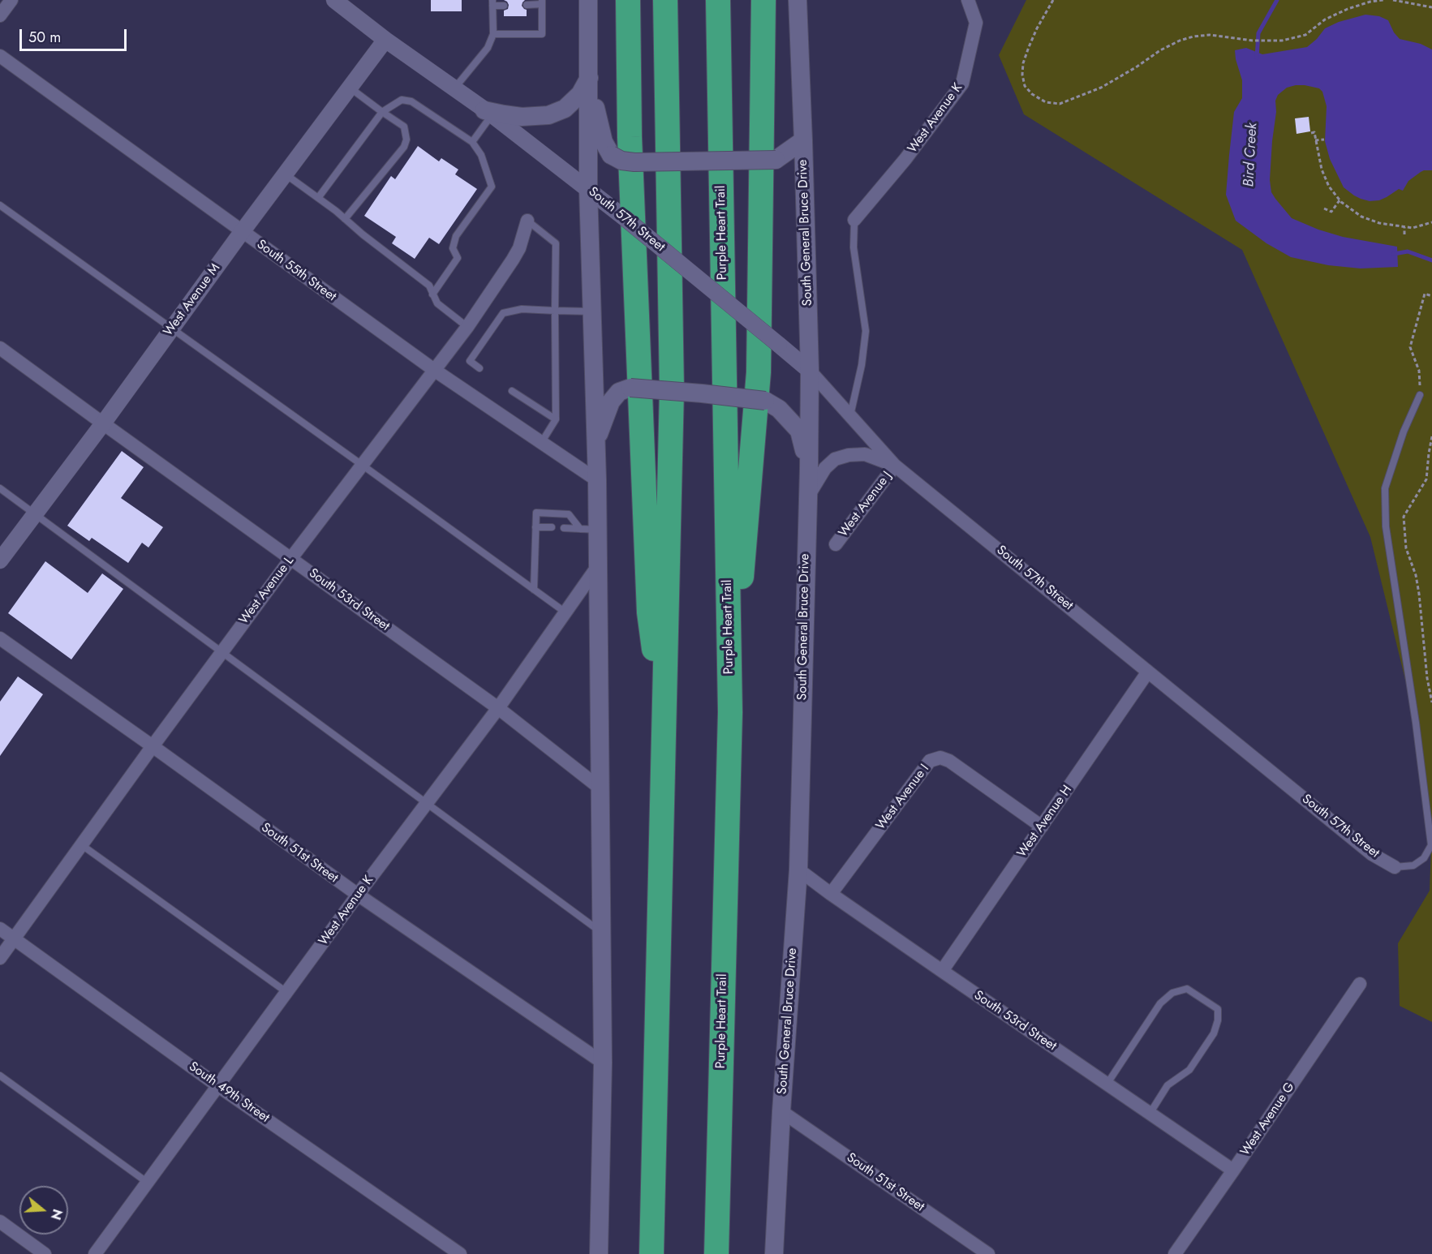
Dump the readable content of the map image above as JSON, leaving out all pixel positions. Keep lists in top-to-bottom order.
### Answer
{
  "streets": {
    "highway": ["Purple Heart Trail"],
    "main road": ["South General Bruce Drive"],
    "street": [
      "West Avenue K",
      "South 57th Street",
      "South 55th Street",
      "West Avenue M",
      "West Avenue J",
      "West Avenue L",
      "South 53rd Street",
      "West Avenue I",
      "West Avenue H",
      "South 51st Street",
      "South 49th Street",
      "West Avenue G"
    ]
  },
  "crossings": [
    ["West Avenue K", "South 53rd Street"],
    ["West Avenue K", "South 51st Street"],
    ["West Avenue K", "South 49th Street"],
    ["South 57th Street", "South General Bruce Drive"],
    ["South 57th Street", "West Avenue M"],
    ["South 57th Street", "West Avenue J"],
    ["South 57th Street", "West Avenue H"],
    ["South General Bruce Drive", "South 53rd Street"],
    ["South General Bruce Drive", "South 51st Street"],
    ["South 55th Street", "West Avenue M"],
    ["South 55th Street", "West Avenue L"],
    ["West Avenue M", "South 53rd Street"],
    ["West Avenue L", "South 53rd Street"],
    ["West Avenue L", "South 51st Street"],
    ["West Avenue L", "South 49th Street"],
    ["South 53rd Street", "West Avenue I"],
    ["South 53rd Street", "West Avenue H"],
    ["South 53rd Street", "West Avenue G"],
    ["West Avenue I", "West Avenue H"]
  ],
  "water": ["Bird Creek"],
  "scale_bar": "50 m",
  "north": "right"
}
